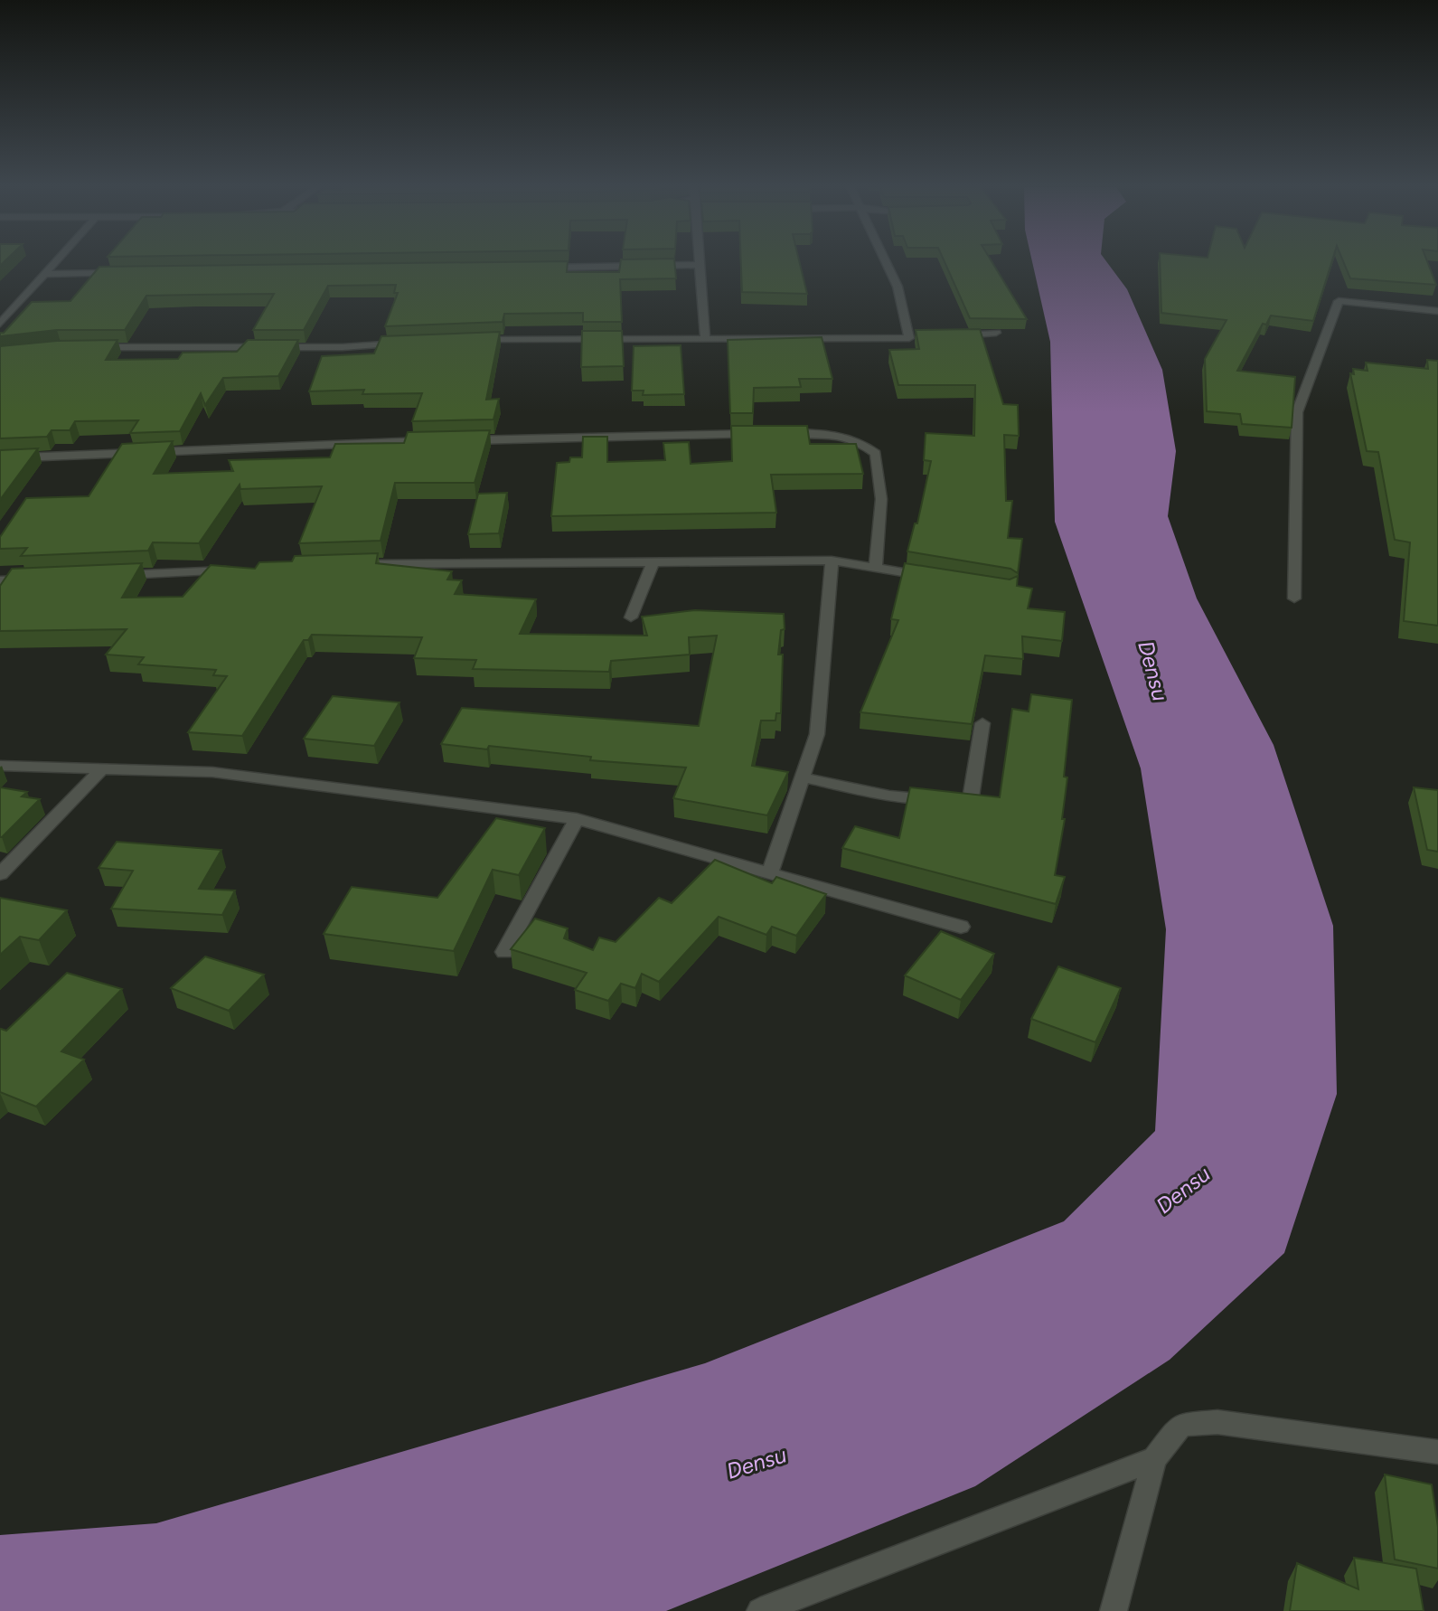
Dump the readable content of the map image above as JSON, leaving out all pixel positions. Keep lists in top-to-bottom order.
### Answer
{
  "water": ["Densu"]
}
